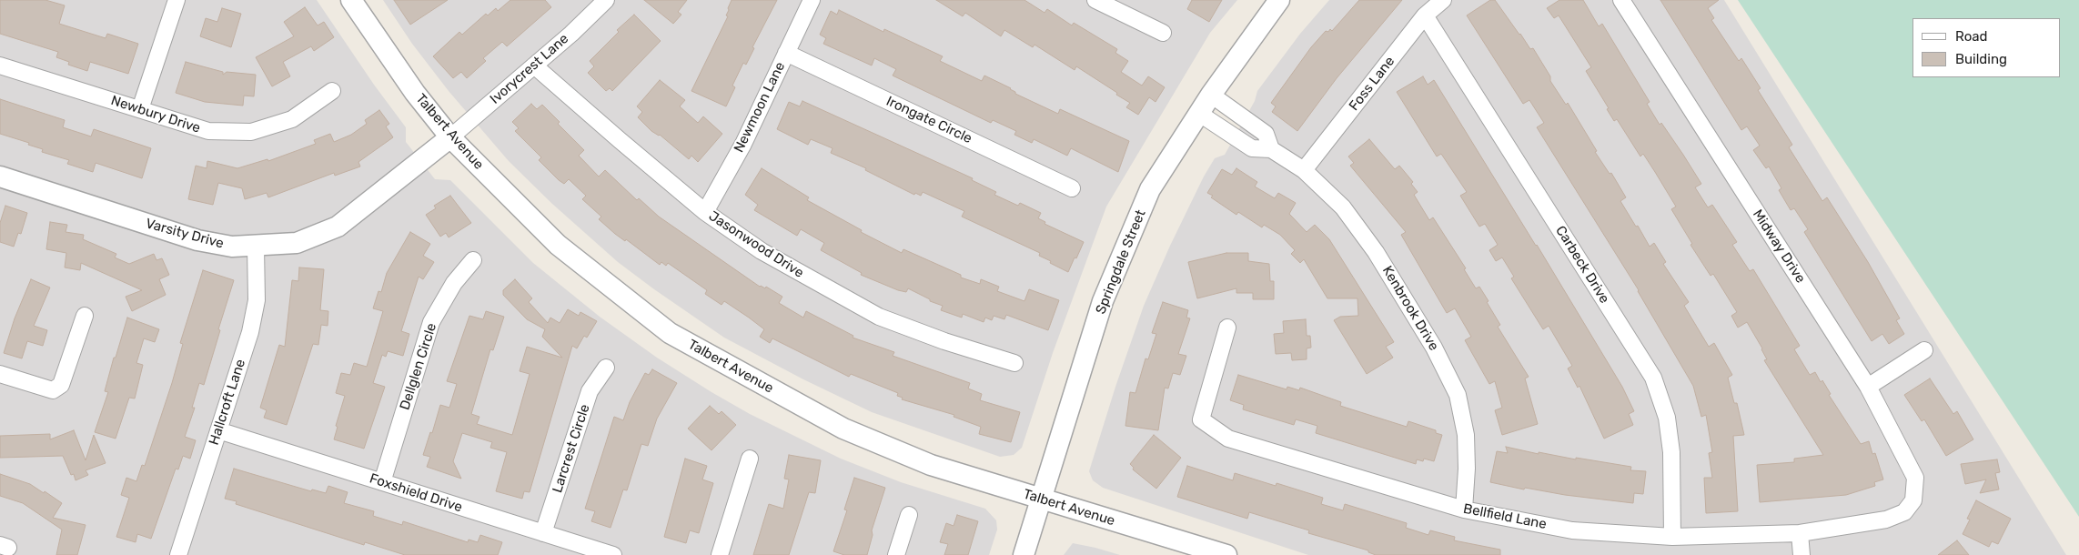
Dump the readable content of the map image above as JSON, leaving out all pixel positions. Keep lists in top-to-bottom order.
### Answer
{
  "streets": {
    "street": [
      "Ivorycrest Lane",
      "Foss Lane",
      "Newmoon Lane",
      "Newbury Drive",
      "Irongate Circle",
      "Talbert Avenue",
      "Varsity Drive",
      "Jasonwood Drive",
      "Midway Drive",
      "Springdale Street",
      "Carbeck Drive",
      "Kenbrook Drive",
      "Dellglen Circle",
      "Hallcroft Lane",
      "Larcrest Circle",
      "Foxshield Drive",
      "Bellfield Lane"
    ]
  },
  "crossings": [
    ["Ivorycrest Lane", "Talbert Avenue"],
    ["Ivorycrest Lane", "Varsity Drive"],
    ["Ivorycrest Lane", "Jasonwood Drive"],
    ["Foss Lane", "Carbeck Drive"],
    ["Foss Lane", "Kenbrook Drive"],
    ["Newmoon Lane", "Irongate Circle"],
    ["Newmoon Lane", "Jasonwood Drive"],
    ["Talbert Avenue", "Varsity Drive"],
    ["Talbert Avenue", "Springdale Street"],
    ["Varsity Drive", "Hallcroft Lane"],
    ["Midway Drive", "Bellfield Lane"],
    ["Springdale Street", "Kenbrook Drive"],
    ["Carbeck Drive", "Bellfield Lane"],
    ["Kenbrook Drive", "Bellfield Lane"],
    ["Dellglen Circle", "Foxshield Drive"],
    ["Hallcroft Lane", "Foxshield Drive"],
    ["Larcrest Circle", "Foxshield Drive"]
  ],
  "legend": ["Road", "Building"]
}
